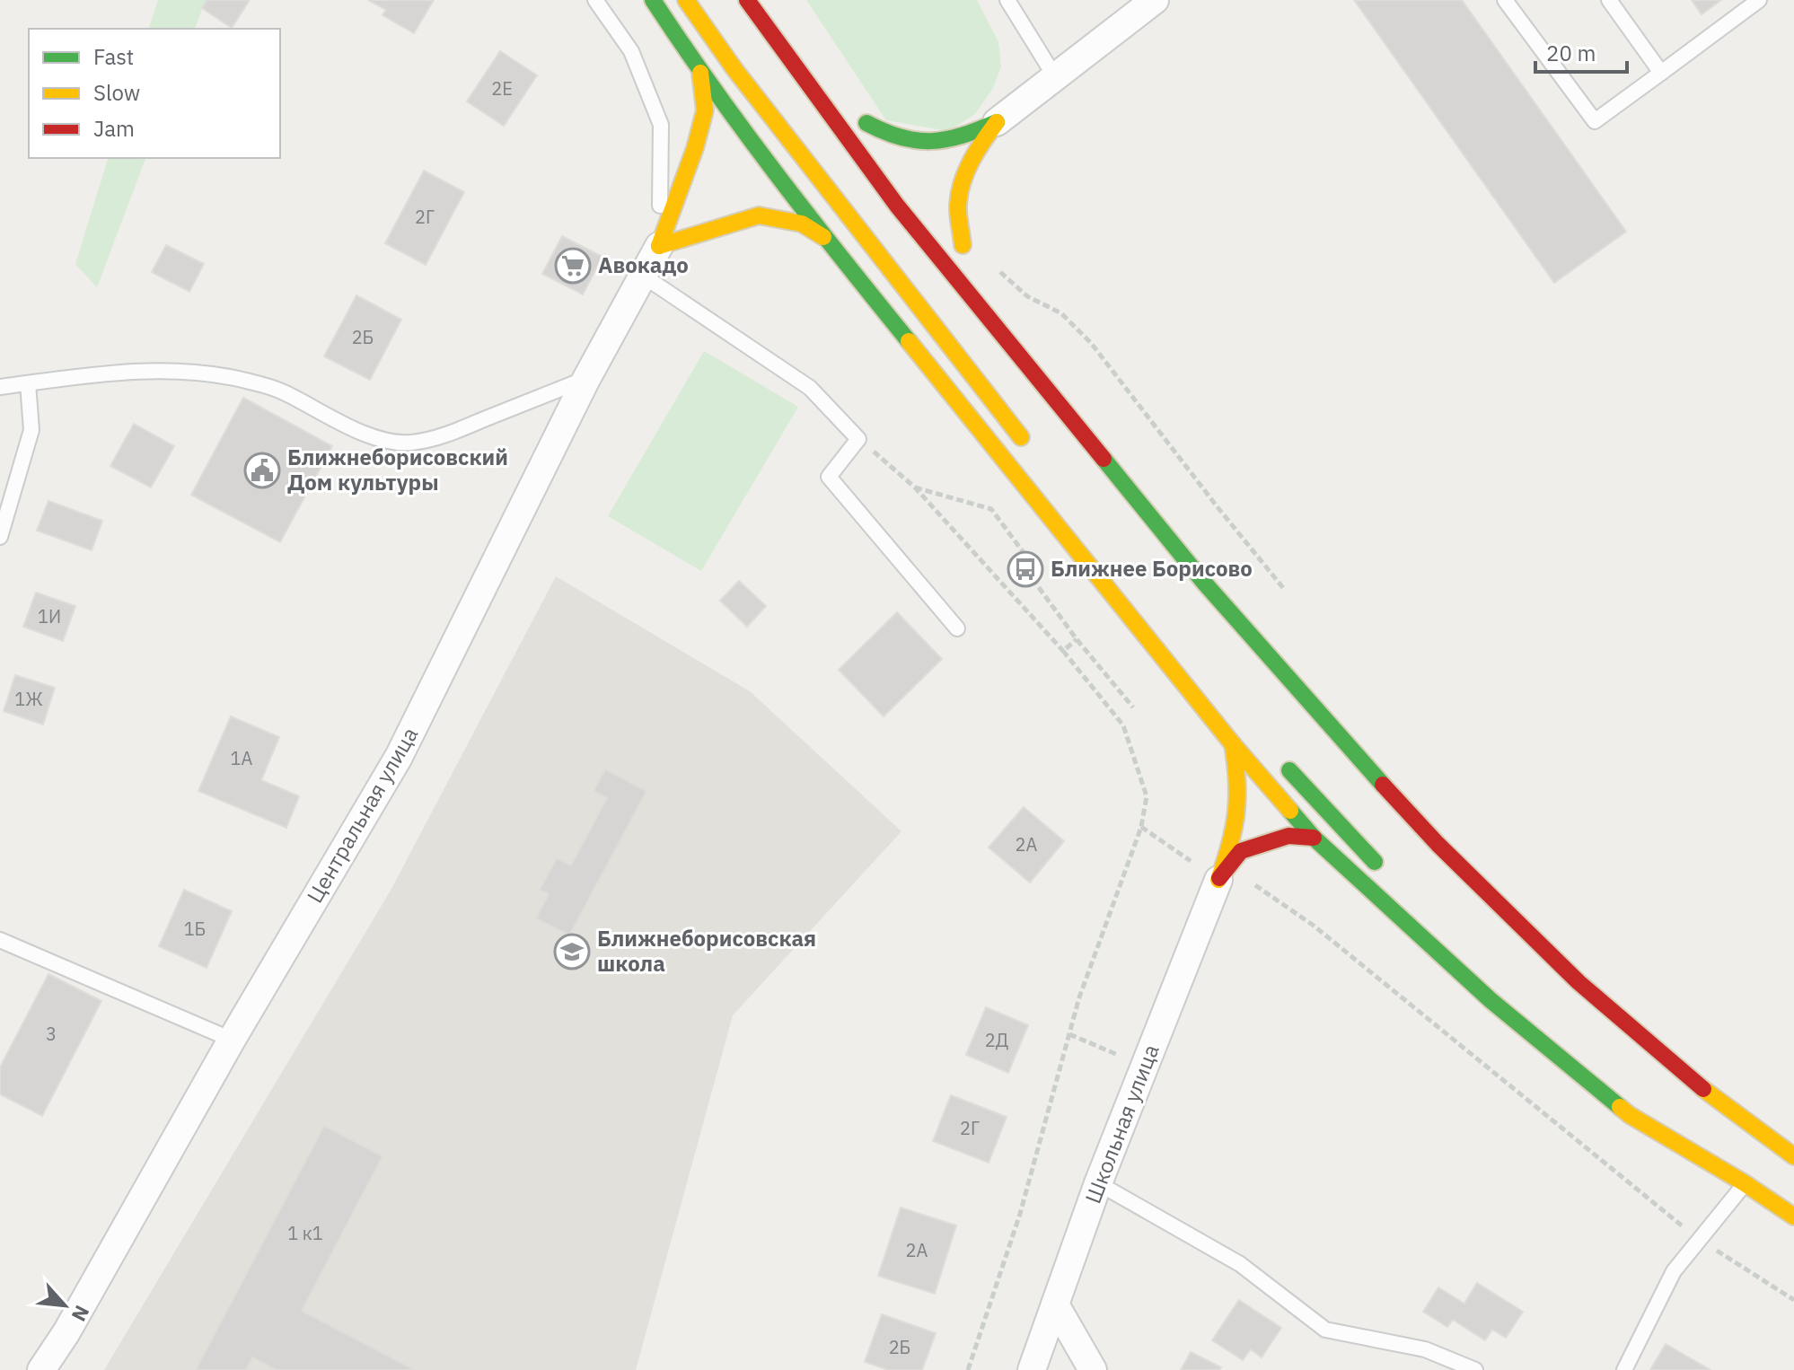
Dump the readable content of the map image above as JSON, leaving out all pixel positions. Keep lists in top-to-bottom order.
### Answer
{
  "streets": {
    "street": ["Центральная улица", "Школьная улица"]
  },
  "places": {
    "supermarket": ["Авокадо"],
    "public building": ["Ближнеборисовский Дом культуры"],
    "bus stop": ["Ближнее Борисово"],
    "school or university": ["Ближнеборисовская школа"]
  },
  "house_numbers": [
    "2Е",
    "2Г",
    "2Б",
    "1И",
    "1Ж",
    "1А",
    "2А",
    "1Б",
    "3",
    "2Д",
    "2Г",
    "1 к1",
    "2А",
    "2Б"
  ],
  "legend": ["Fast", "Slow", "Jam"],
  "scale_bar": "20 m",
  "north": "bottom right"
}
